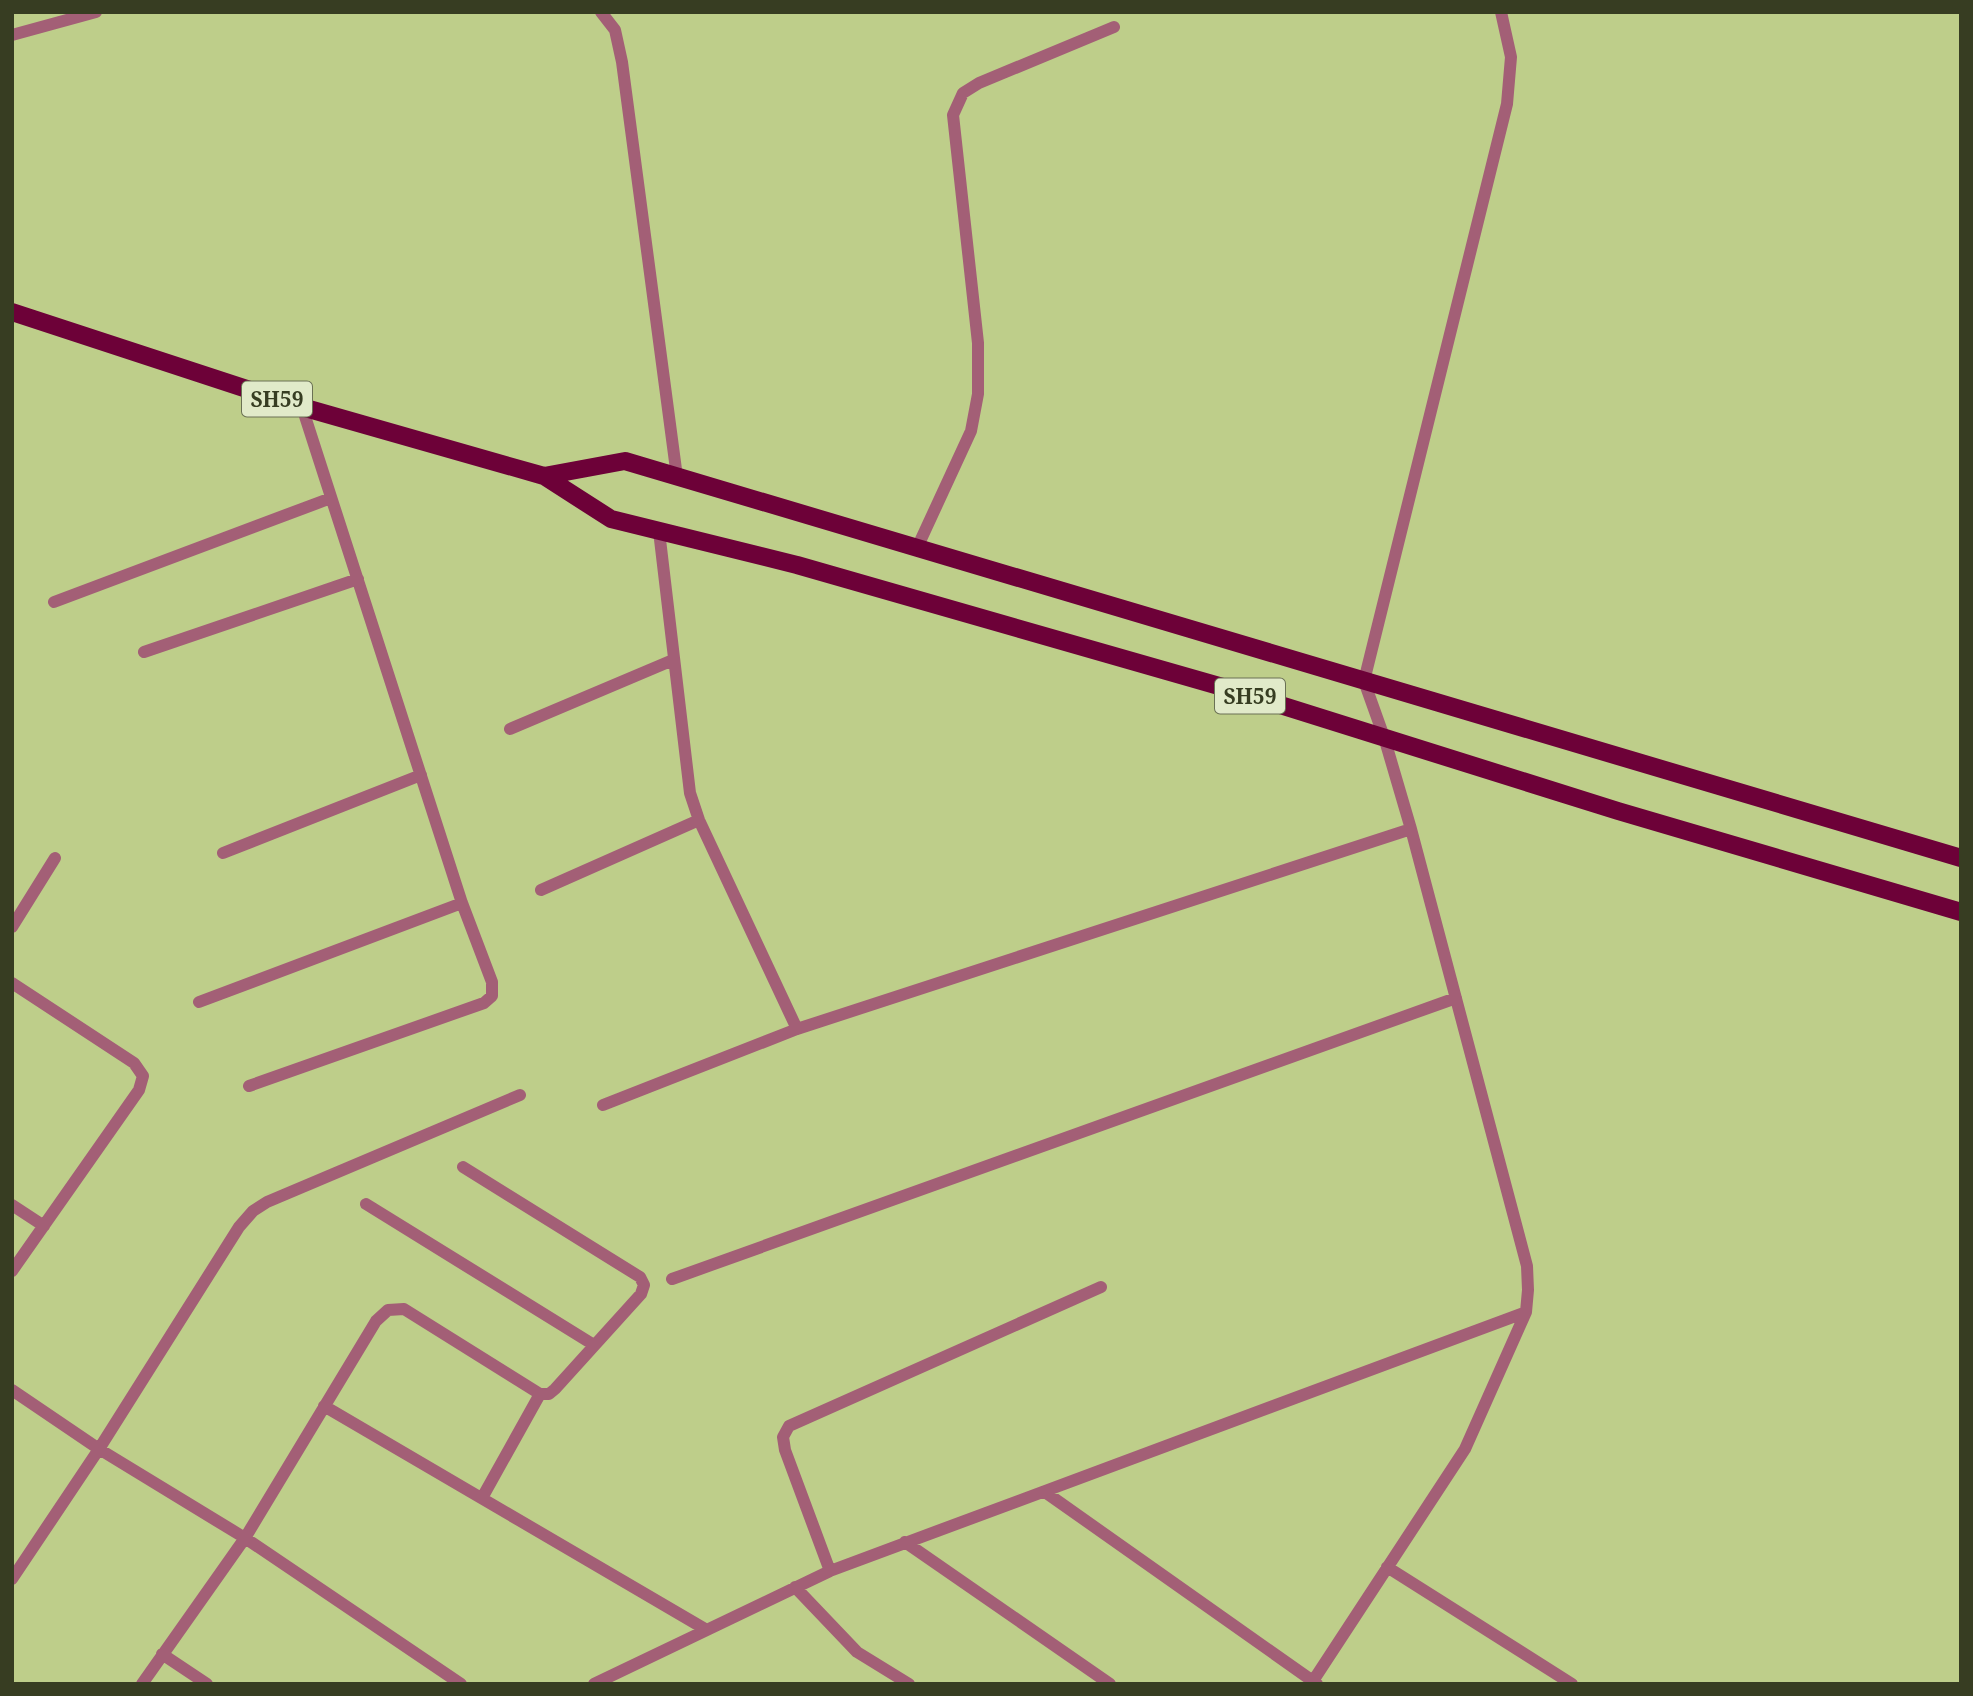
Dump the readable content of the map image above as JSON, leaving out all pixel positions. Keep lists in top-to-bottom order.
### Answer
{
  "streets": {
    "main road": ["SH59"]
  }
}
